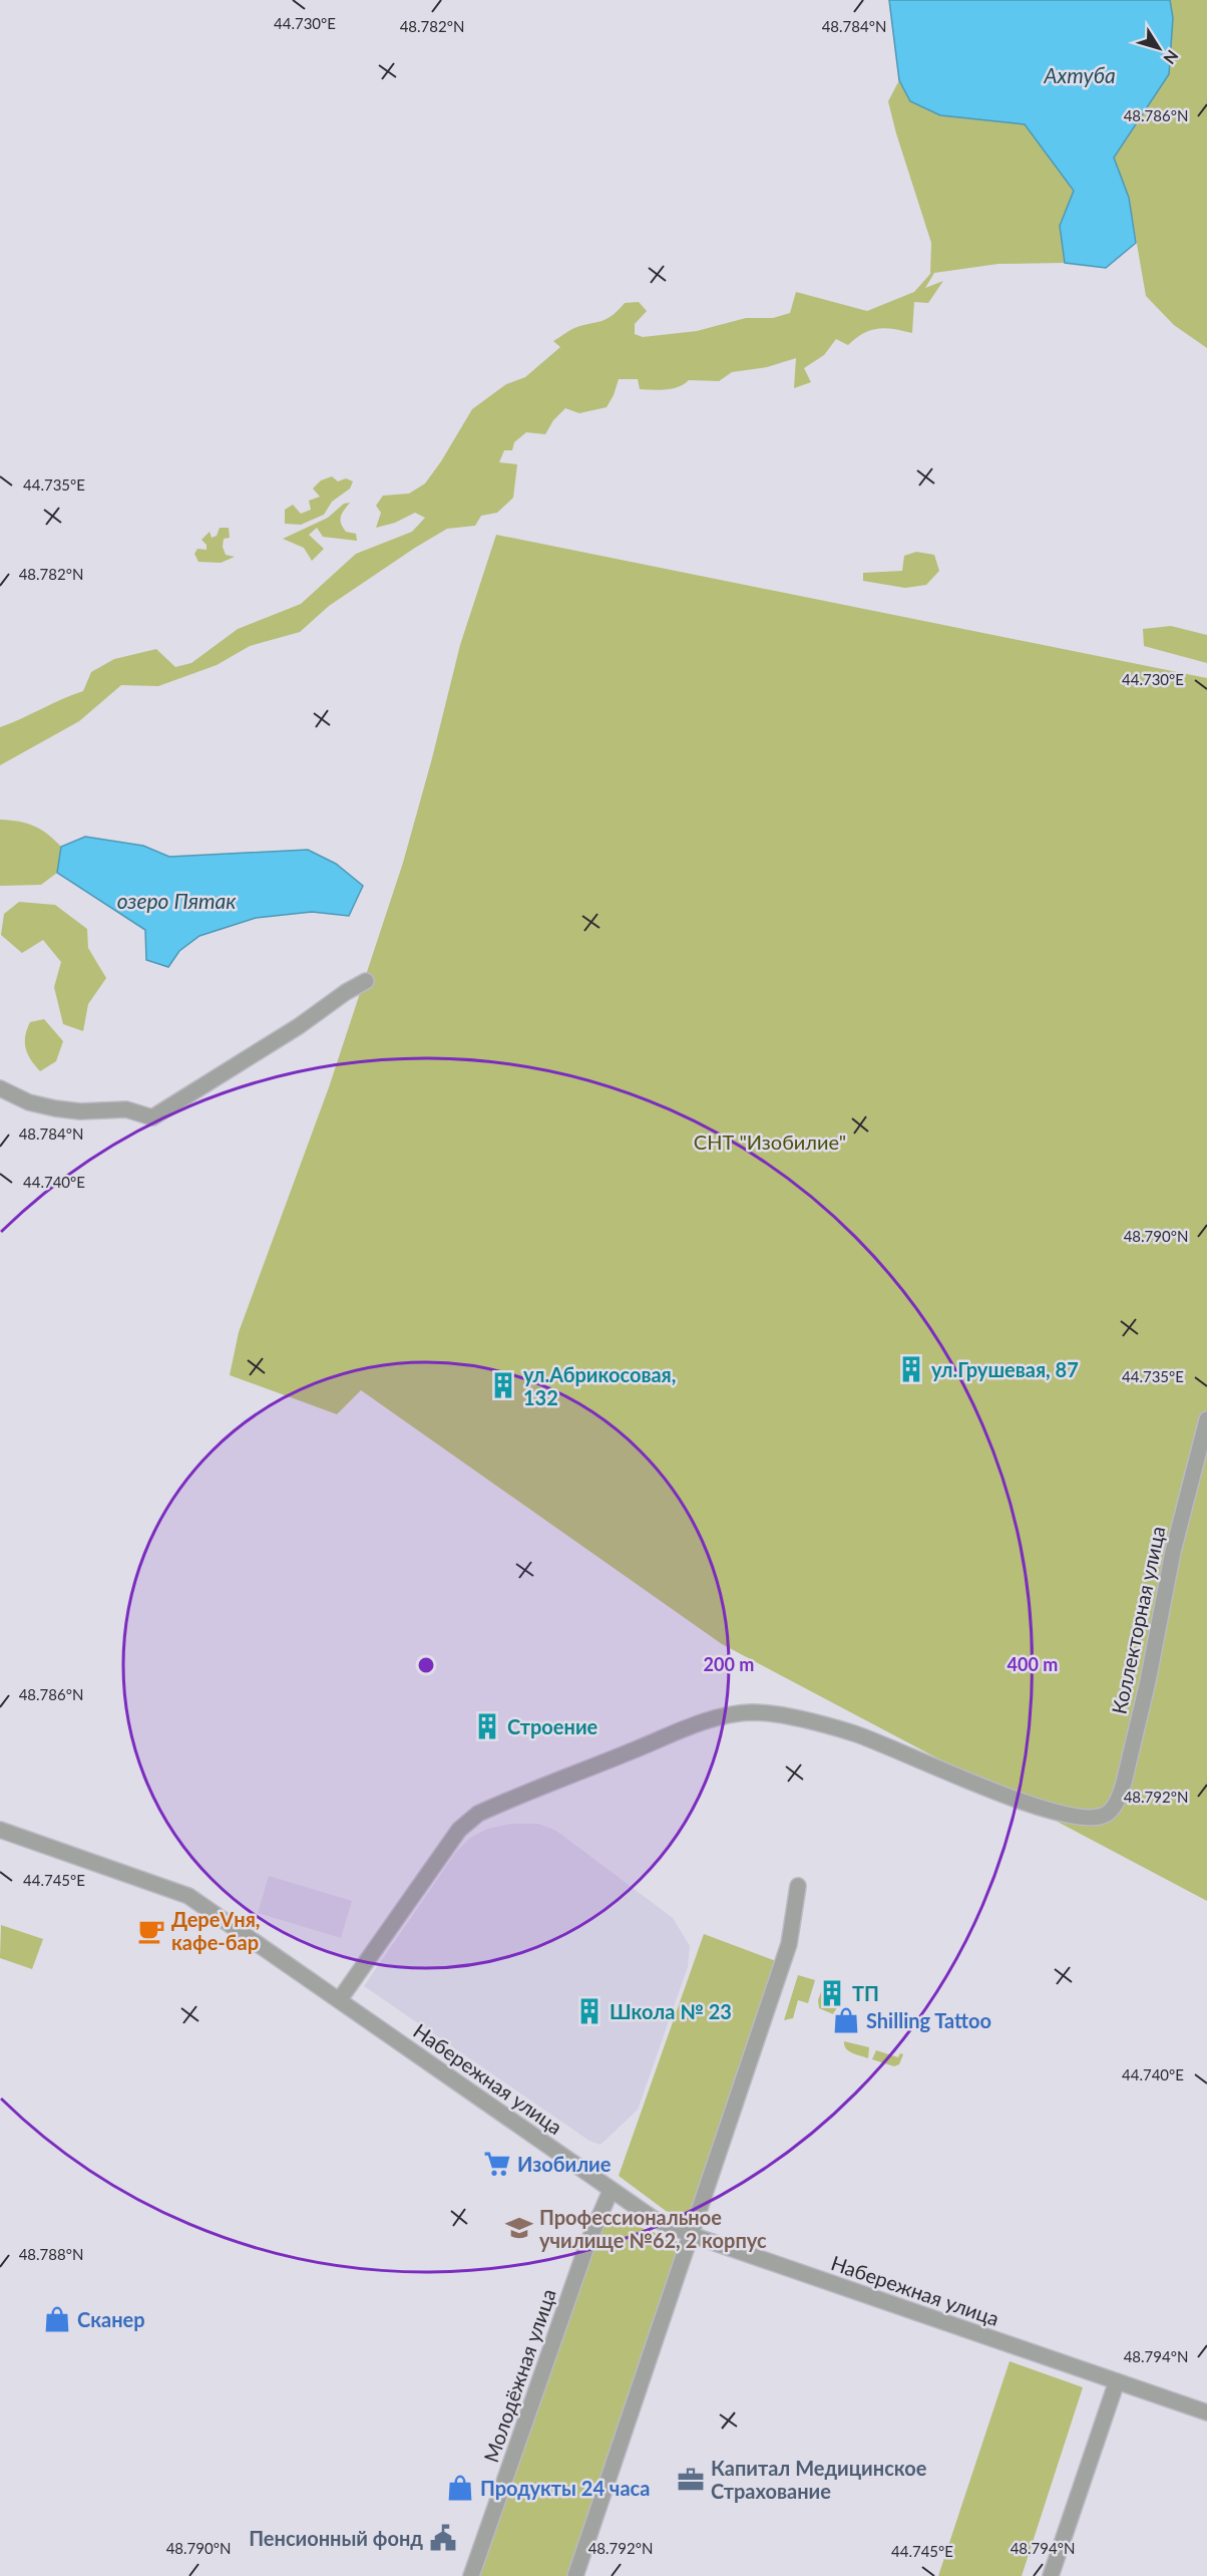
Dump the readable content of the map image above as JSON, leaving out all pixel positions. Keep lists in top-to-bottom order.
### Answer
{
  "streets": {
    "street": ["Коллекторная улица", "Набережная улица", "Молодёжная улица"]
  },
  "crossings": [
    ["Коллекторная улица", "Набережная улица"],
    ["Набережная улица", "Молодёжная улица"]
  ],
  "water": ["Ахтуба", "озеро Пятак"],
  "parks": ["СНТ \"Изобилие\""],
  "places": {
    "building": [
      "ул.Грушевая, 87",
      "ул.Абрикосовая, 132",
      "Строение",
      "ТП",
      "Школа № 23"
    ],
    "cafe": ["ДереVня, кафе-бар"],
    "shop": ["Shilling Tattoo", "Сканер", "Продукты 24 часа"],
    "supermarket": ["Изобилие"],
    "school or university": ["Профессиональное училище №62, 2 корпус"],
    "office": ["Капитал Медицинское Страхование"],
    "public building": ["Пенсионный фонд"]
  },
  "north": "bottom right",
  "coordinates": [
    "44.730°E",
    "48.782°N",
    "48.784°N",
    "48.786°N",
    "44.735°E",
    "44.740°E",
    "48.790°N",
    "48.792°N",
    "44.745°E",
    "48.788°N",
    "48.794°N"
  ],
  "rings": ["200 m", "400 m"]
}
